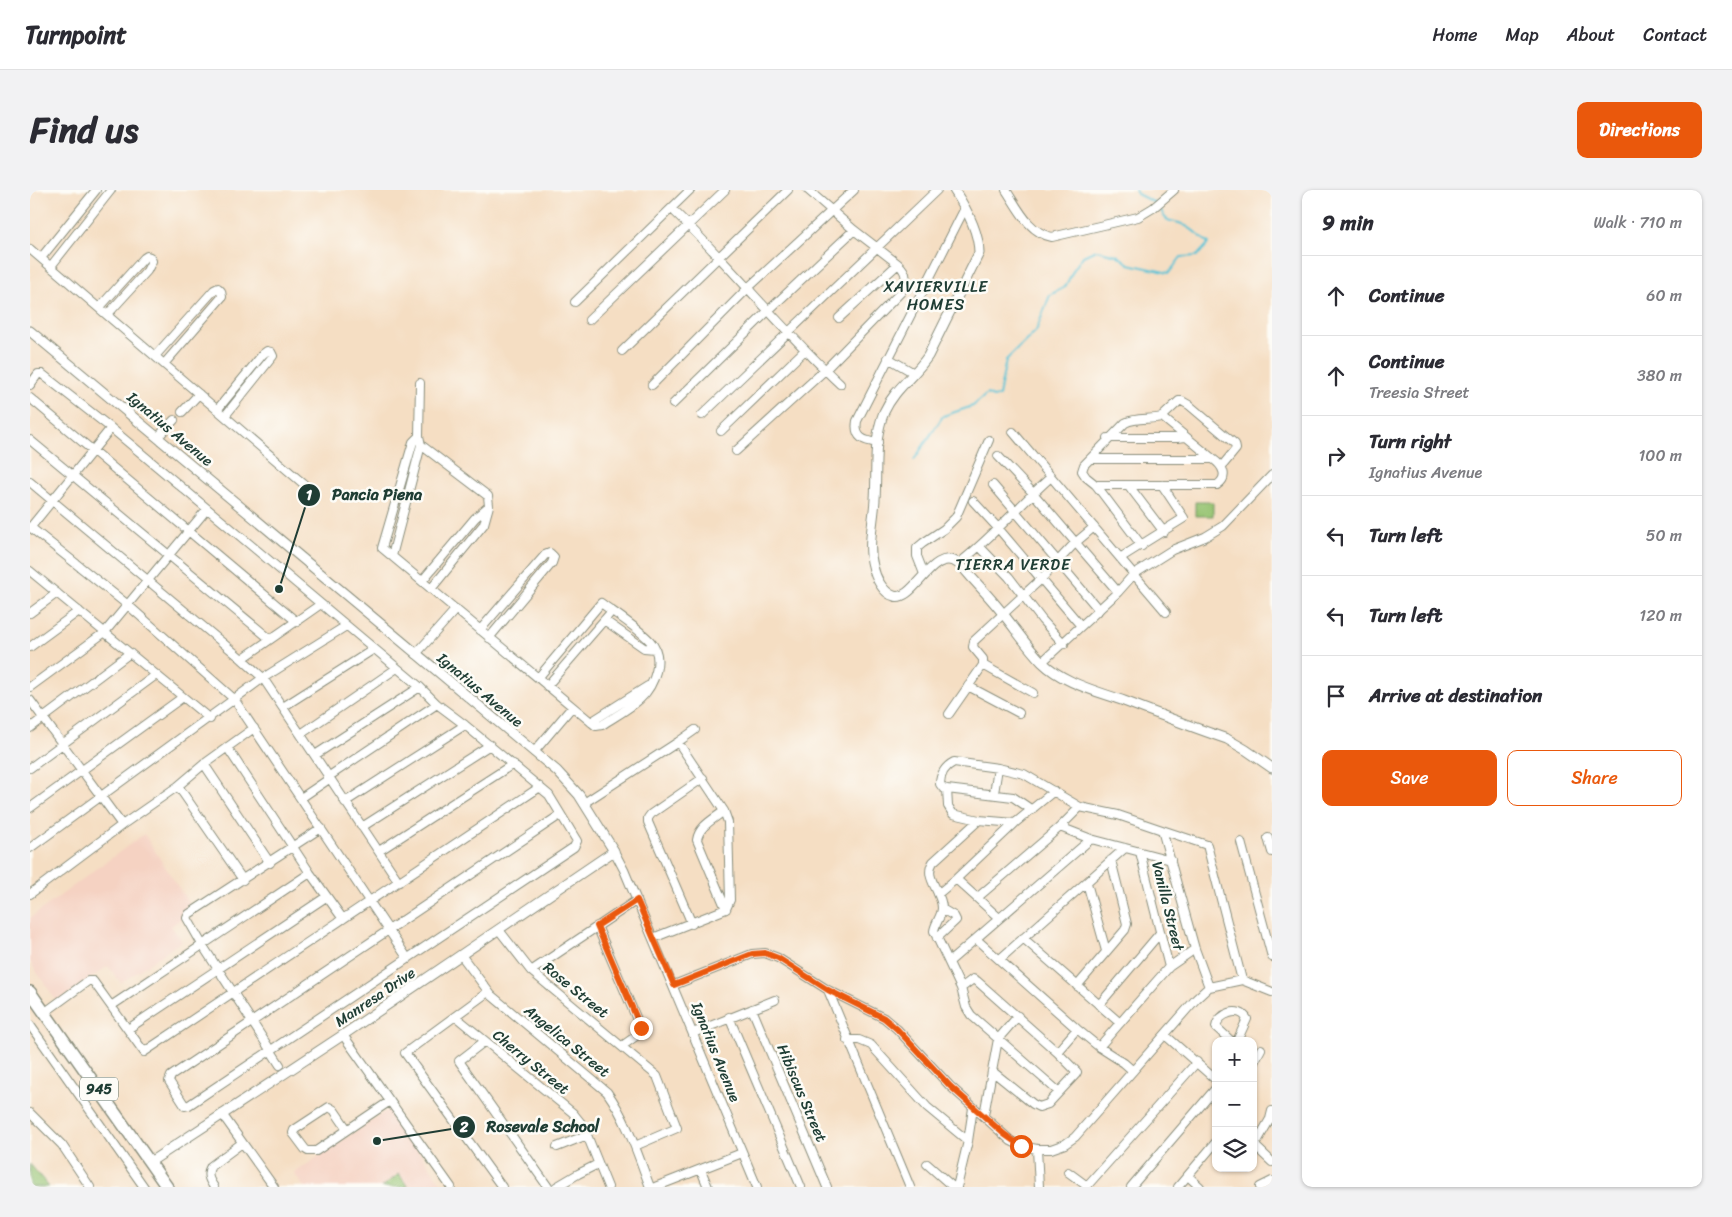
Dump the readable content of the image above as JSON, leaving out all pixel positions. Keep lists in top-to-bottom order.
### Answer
{
  "streets": {
    "main road": ["945"],
    "street": [
      "Ignatius Avenue",
      "Vanilla Street",
      "Rose Street",
      "Manresa Drive",
      "Angelica Street",
      "Cherry Street",
      "Hibiscus Street"
    ]
  },
  "crossings": [
    ["Ignatius Avenue", "Manresa Drive"],
    ["Rose Street", "Manresa Drive"],
    ["Rose Street", "Angelica Street"],
    ["Manresa Drive", "Angelica Street"],
    ["Manresa Drive", "945"]
  ],
  "districts": ["XAVIERVILLE HOMES", "TIERRA VERDE"],
  "places": ["Pancia Piena", "Rosevale School"],
  "page": {
    "header": "Turnpoint",
    "nav": [
      "Home",
      "Map",
      "About",
      "Contact"
    ],
    "title": "Find us",
    "buttons": [
      "Directions",
      ["Save", "Share"]
    ],
    "heading": ["9 min", "Walk · 710 m"],
    "list": [
      ["Continue", "60 m"],
      ["Continue", "Treesia Street", "380 m"],
      ["Turn right", "Ignatius Avenue", "100 m"],
      ["Turn left", "50 m"],
      ["Turn left", "120 m"],
      "Arrive at destination"
    ],
    "map_buttons": ["+", "−"]
  }
}
